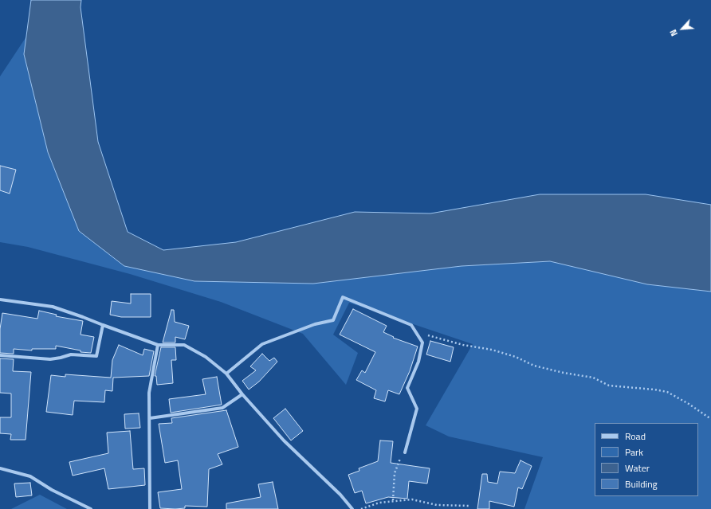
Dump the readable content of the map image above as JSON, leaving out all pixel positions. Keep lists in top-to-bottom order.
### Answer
{
  "legend": [
    "Road",
    "Park",
    "Water",
    "Building"
  ],
  "north": "bottom left"
}
